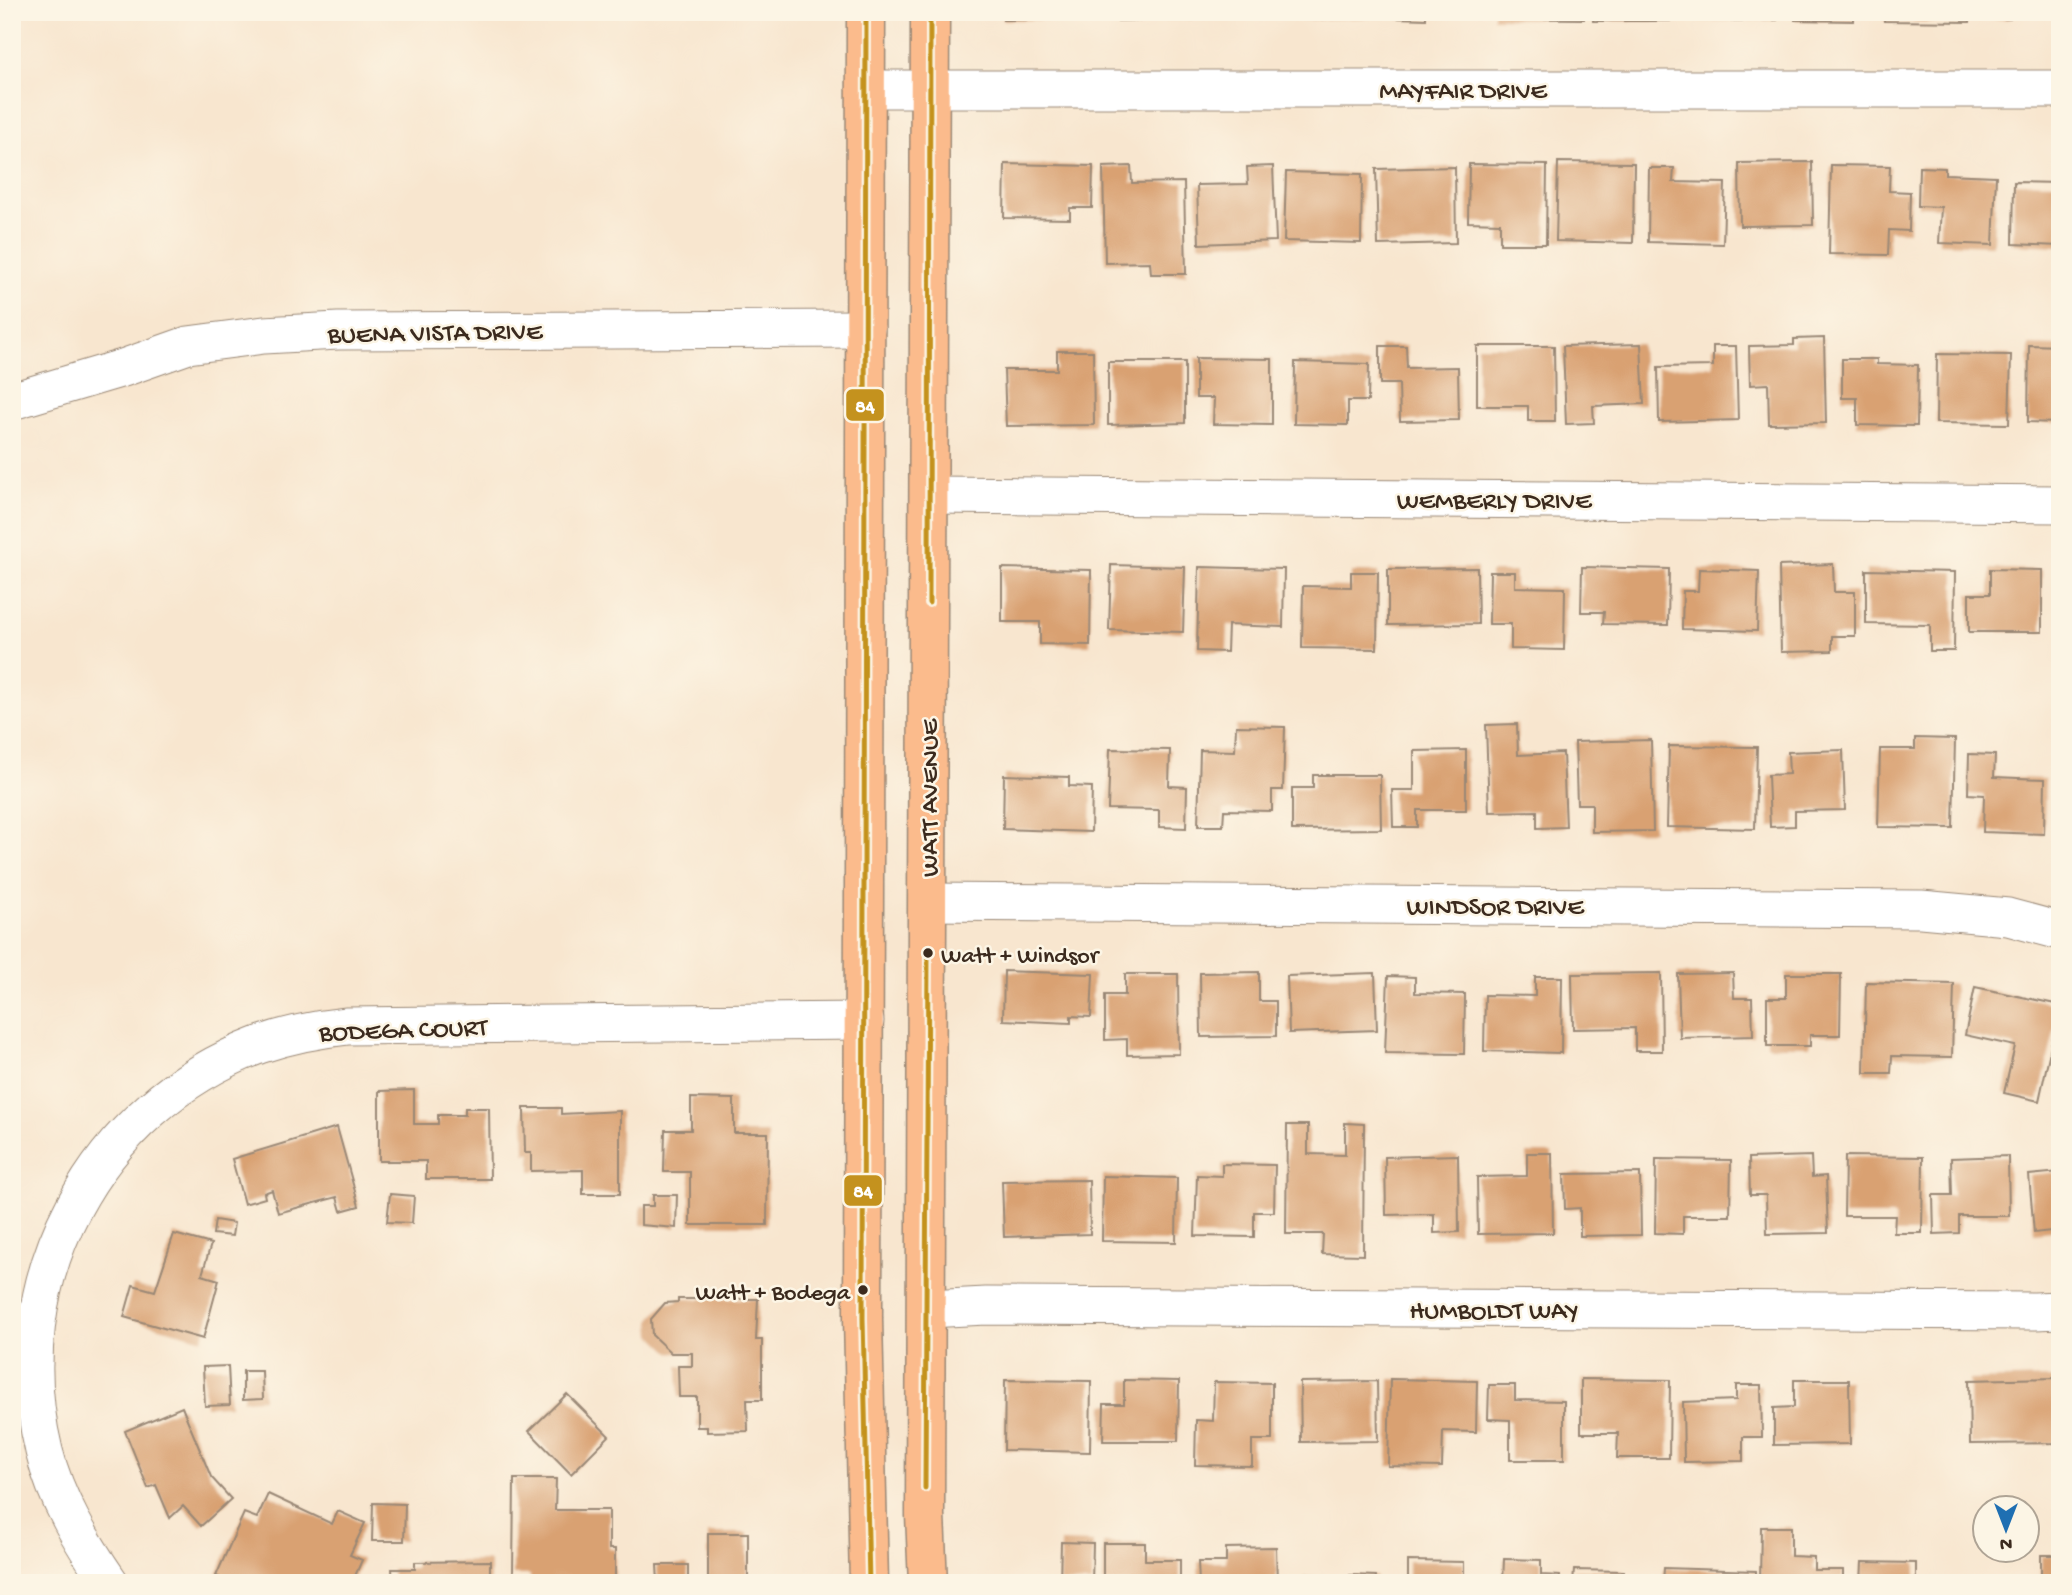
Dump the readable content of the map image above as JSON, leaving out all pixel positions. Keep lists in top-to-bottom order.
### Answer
{
  "streets": {
    "main road": ["WATT AVENUE"],
    "street": [
      "MAYFAIR DRIVE",
      "BUENA VISTA DRIVE",
      "WEMBERLY DRIVE",
      "WINDSOR DRIVE",
      "BODEGA COURT",
      "HUMBOLDT WAY"
    ]
  },
  "crossings": [
    ["MAYFAIR DRIVE", "WATT AVENUE"],
    ["WEMBERLY DRIVE", "WATT AVENUE"],
    ["WATT AVENUE", "WINDSOR DRIVE"],
    ["WATT AVENUE", "HUMBOLDT WAY"]
  ],
  "places": ["Watt + Windsor", "Watt + Bodega"],
  "lines": ["transit line 84"],
  "north": "bottom"
}
